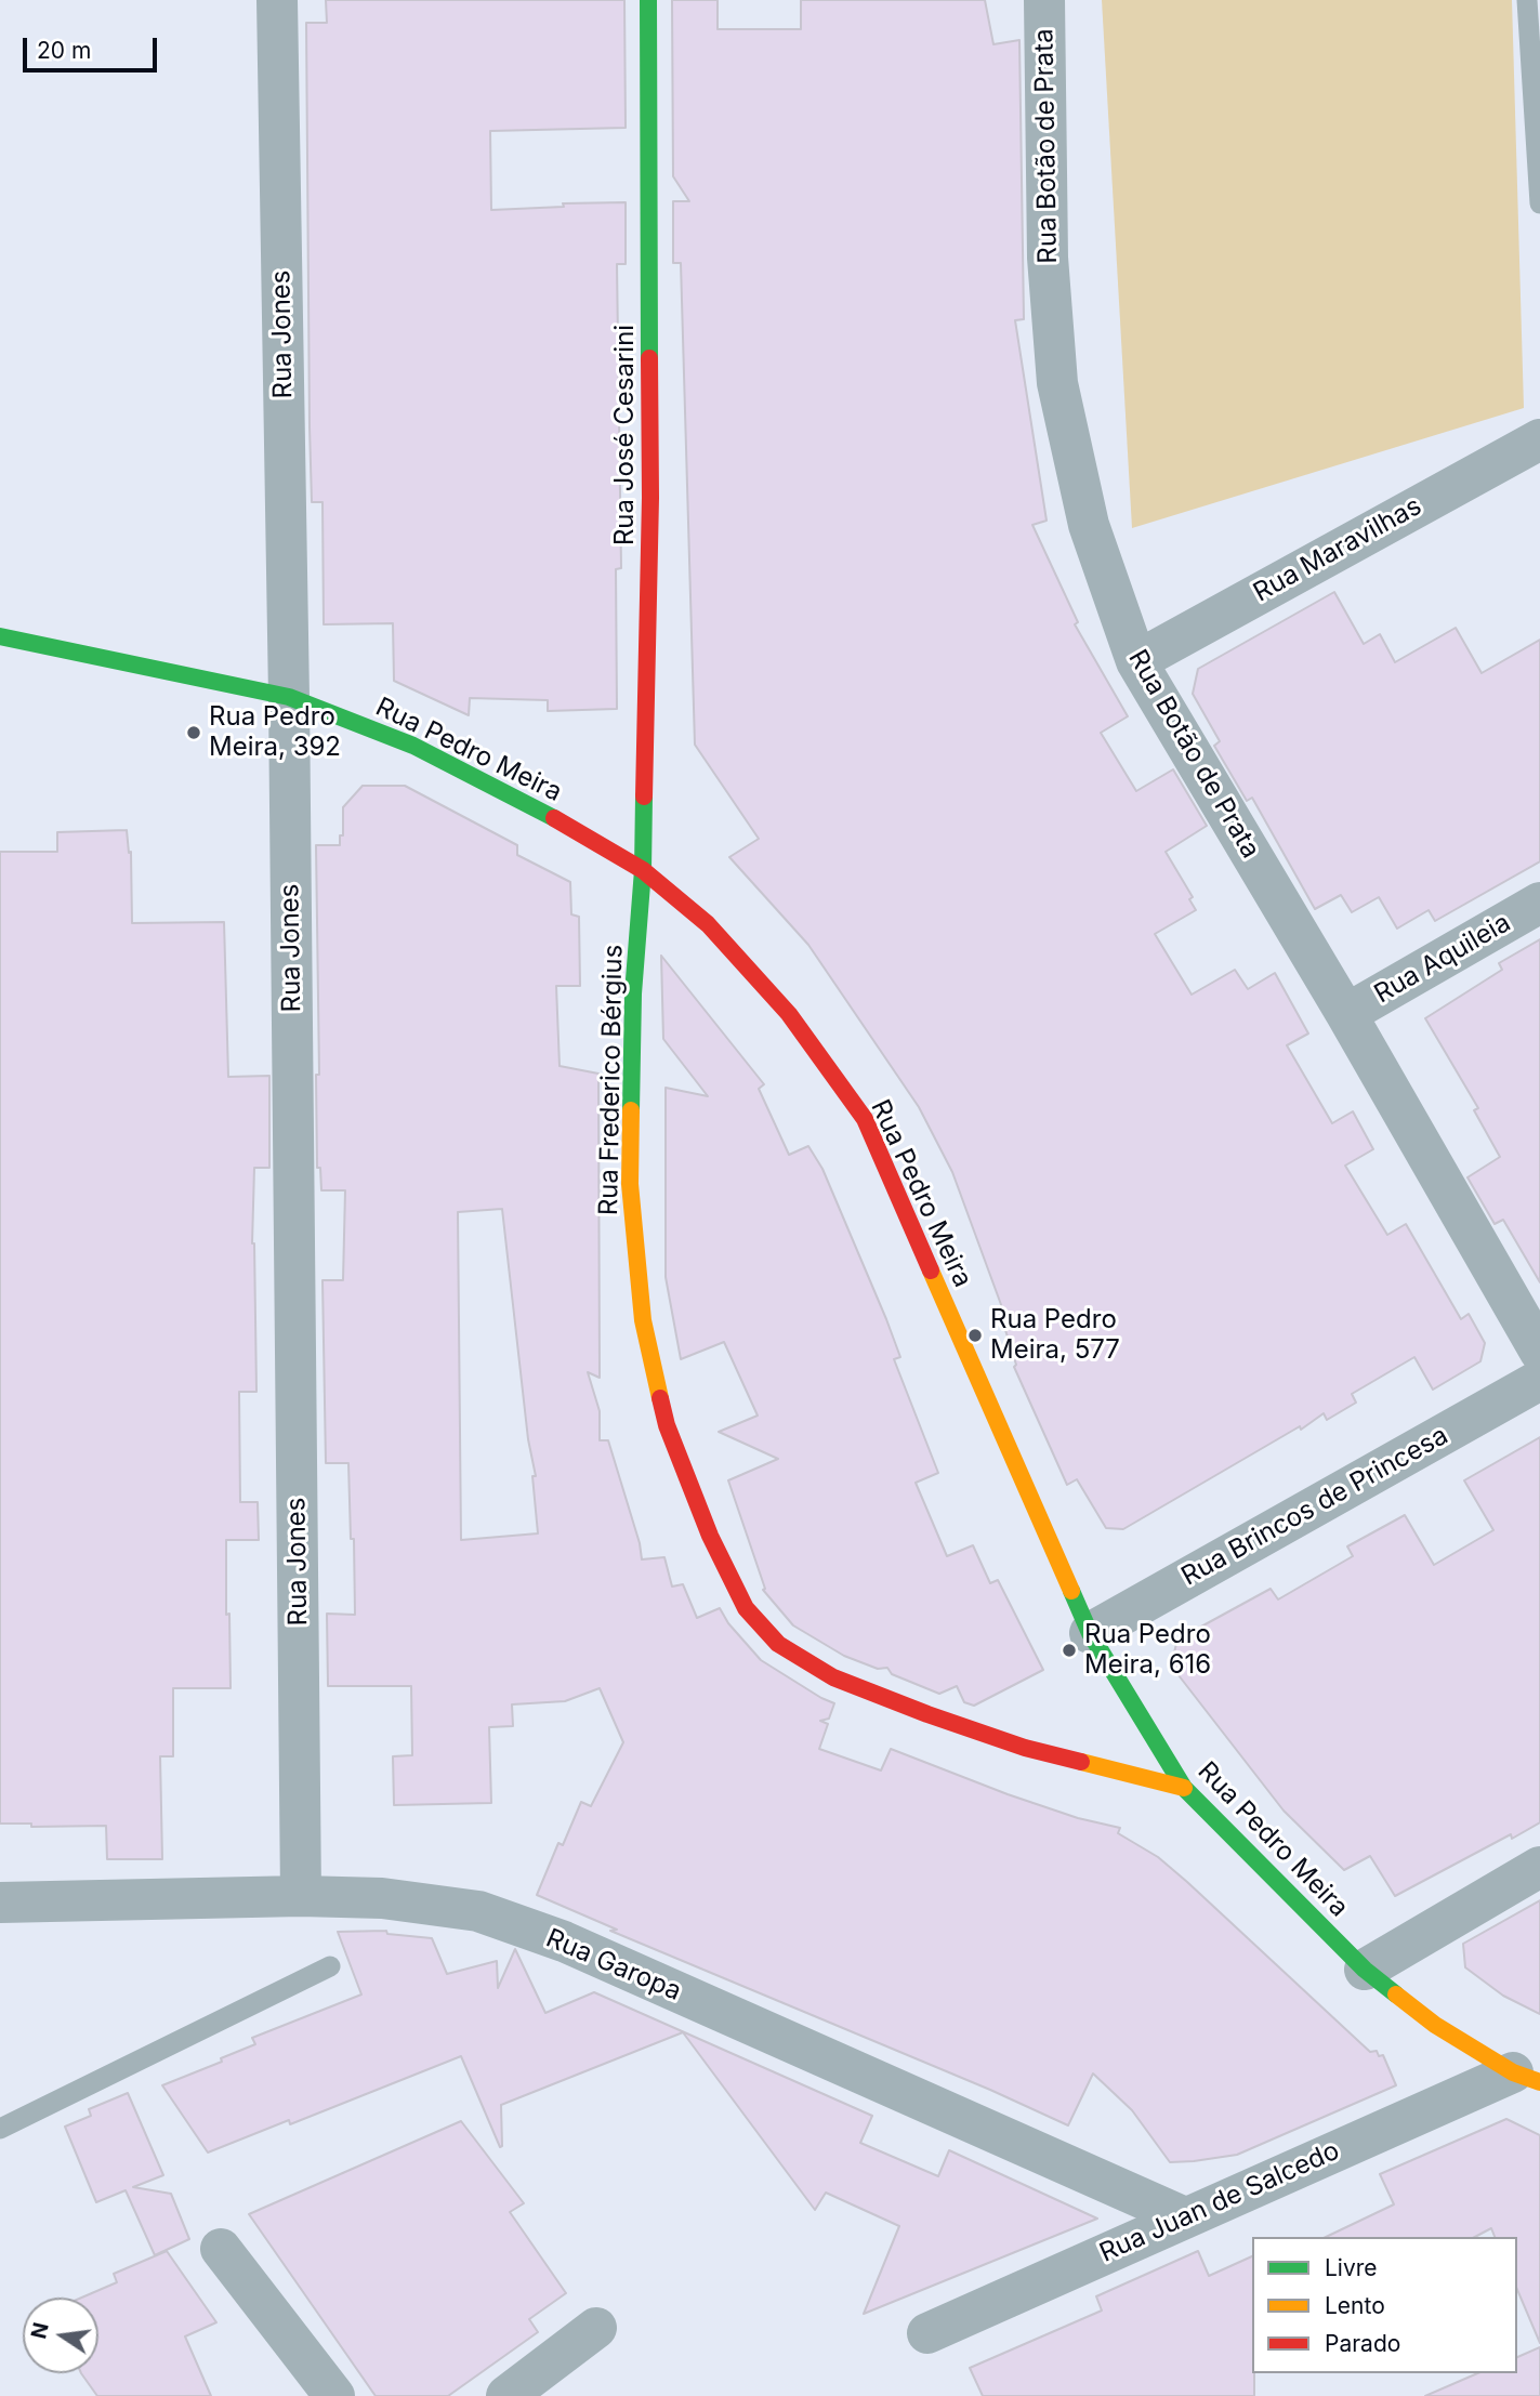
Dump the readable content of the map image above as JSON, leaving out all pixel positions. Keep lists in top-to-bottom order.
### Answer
{
  "streets": {
    "street": [
      "Rua Botão de Prata",
      "Rua Jones",
      "Rua José Cesarini",
      "Rua Maravilhas",
      "Rua Pedro Meira",
      "Rua Aquileia",
      "Rua Frederico Bérgius",
      "Rua Brincos de Princesa",
      "Rua Garopa",
      "Rua Juan de Salcedo"
    ]
  },
  "crossings": [
    ["Rua Botão de Prata", "Rua Maravilhas"],
    ["Rua Botão de Prata", "Rua Aquileia"],
    ["Rua Jones", "Rua Pedro Meira"],
    ["Rua Jones", "Rua Garopa"],
    ["Rua José Cesarini", "Rua Pedro Meira"],
    ["Rua José Cesarini", "Rua Frederico Bérgius"],
    ["Rua Pedro Meira", "Rua Frederico Bérgius"],
    ["Rua Pedro Meira", "Rua Brincos de Princesa"],
    ["Rua Pedro Meira", "Rua Juan de Salcedo"],
    ["Rua Garopa", "Rua Juan de Salcedo"]
  ],
  "places": ["Rua Pedro Meira, 392", "Rua Pedro Meira, 577", "Rua Pedro Meira, 616"],
  "legend": ["Livre", "Lento", "Parado"],
  "scale_bar": "20 m",
  "north": "left"
}
